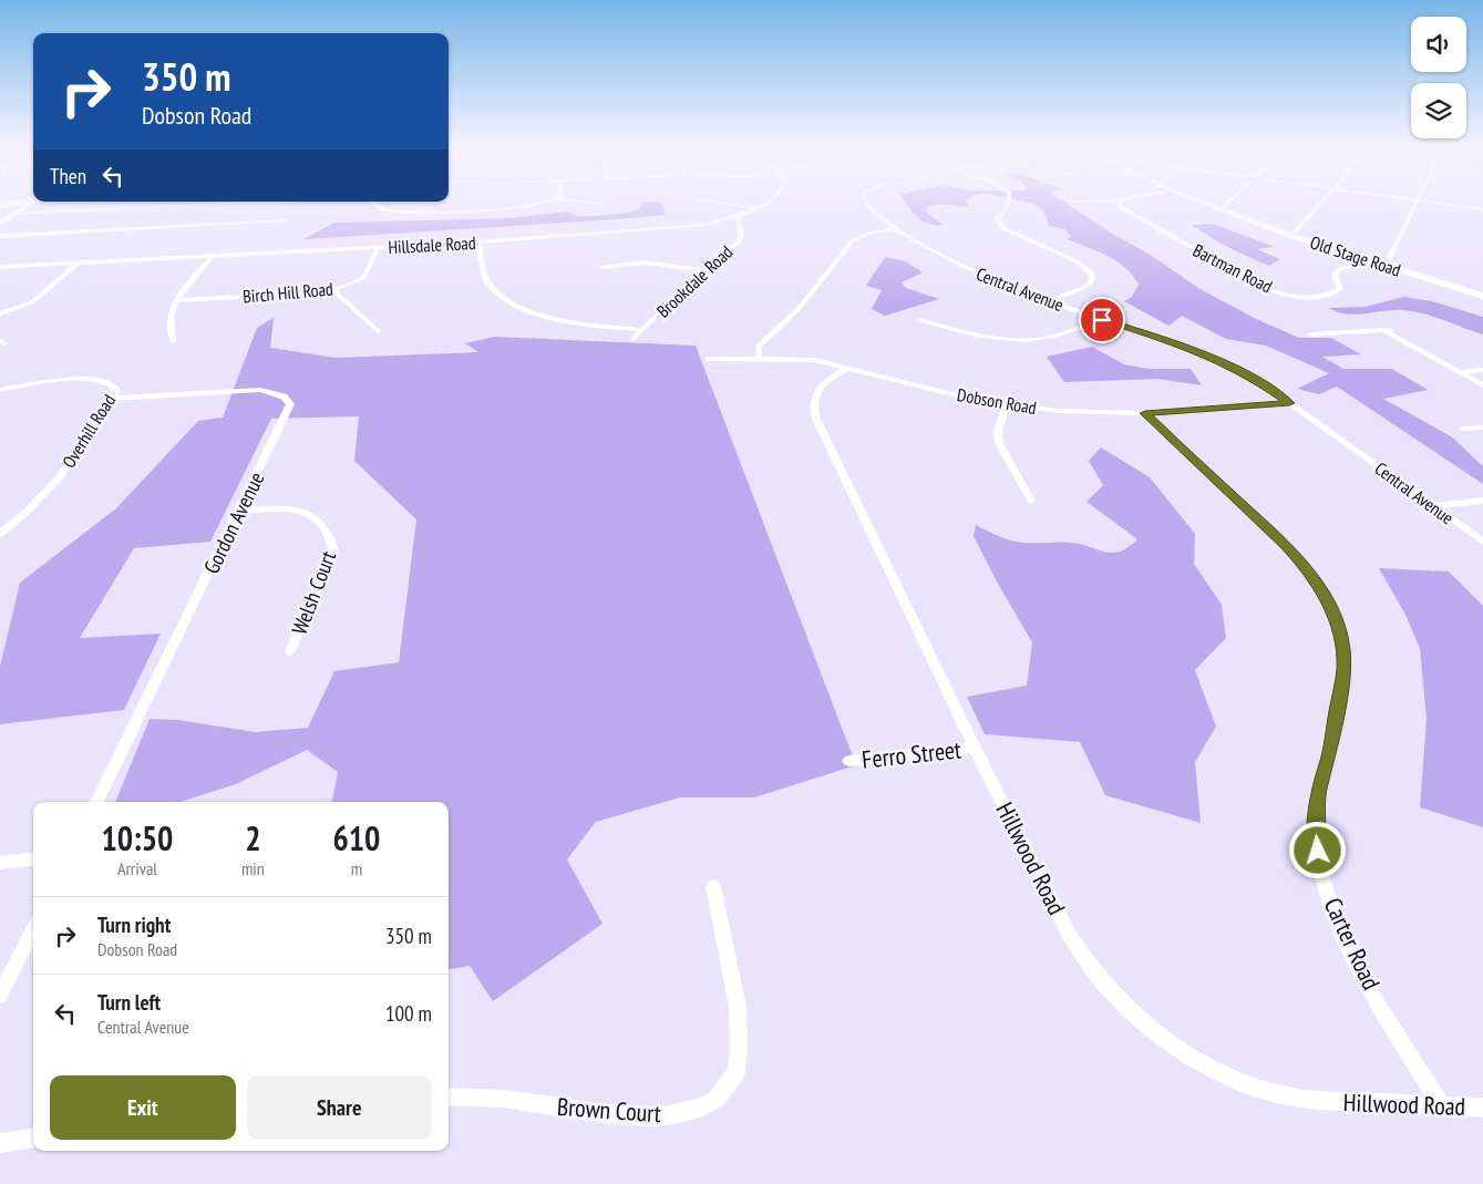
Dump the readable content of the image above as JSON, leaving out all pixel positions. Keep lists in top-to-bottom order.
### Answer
{
  "streets": {
    "street": [
      "Hillsdale Road",
      "Old Stage Road",
      "Bartman Road",
      "Brookdale Road",
      "Central Avenue",
      "Birch Hill Road",
      "Dobson Road",
      "Overhill Road",
      "Gordon Avenue",
      "Welsh Court",
      "Ferro Street",
      "Hillwood Road",
      "Carter Road",
      "Brown Court"
    ]
  },
  "crossings": [
    ["Hillsdale Road", "Brookdale Road"],
    ["Hillsdale Road", "Birch Hill Road"],
    ["Old Stage Road", "Bartman Road"],
    ["Central Avenue", "Dobson Road"],
    ["Dobson Road", "Hillwood Road"],
    ["Dobson Road", "Carter Road"],
    ["Overhill Road", "Gordon Avenue"],
    ["Gordon Avenue", "Welsh Court"],
    ["Ferro Street", "Hillwood Road"],
    ["Hillwood Road", "Carter Road"]
  ],
  "page": {
    "turn": ["350 m", "Dobson Road"],
    "then": "Then",
    "eta": [
      "10:50",
      "Arrival",
      "2",
      "min",
      "610",
      "m"
    ],
    "list": [
      {
        "name": "Turn right",
        "note": "Dobson Road",
        "value": "350 m"
      },
      {
        "name": "Turn left",
        "note": "Central Avenue",
        "value": "100 m"
      }
    ],
    "buttons": ["Exit", "Share"]
  }
}
